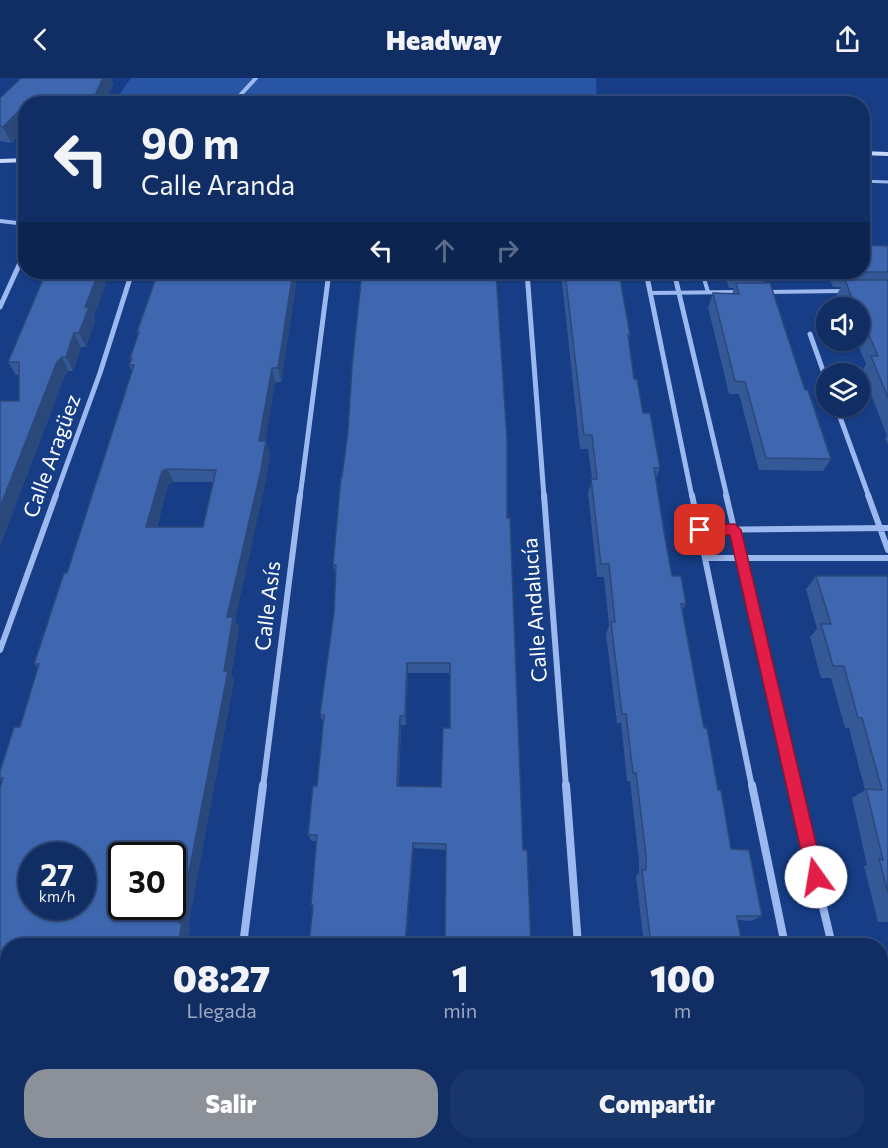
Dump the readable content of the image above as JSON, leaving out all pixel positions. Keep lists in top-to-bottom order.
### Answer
{
  "streets": {
    "street": ["Calle Aragüez", "Calle Asís", "Calle Andalucía"]
  },
  "page": {
    "header": "Headway",
    "turn": ["90 m", "Calle Aranda"],
    "speed": "27 km/h",
    "limit": "30",
    "eta": [
      "08:27",
      "Llegada",
      "1",
      "min",
      "100",
      "m"
    ],
    "buttons": ["Salir", "Compartir"]
  }
}
